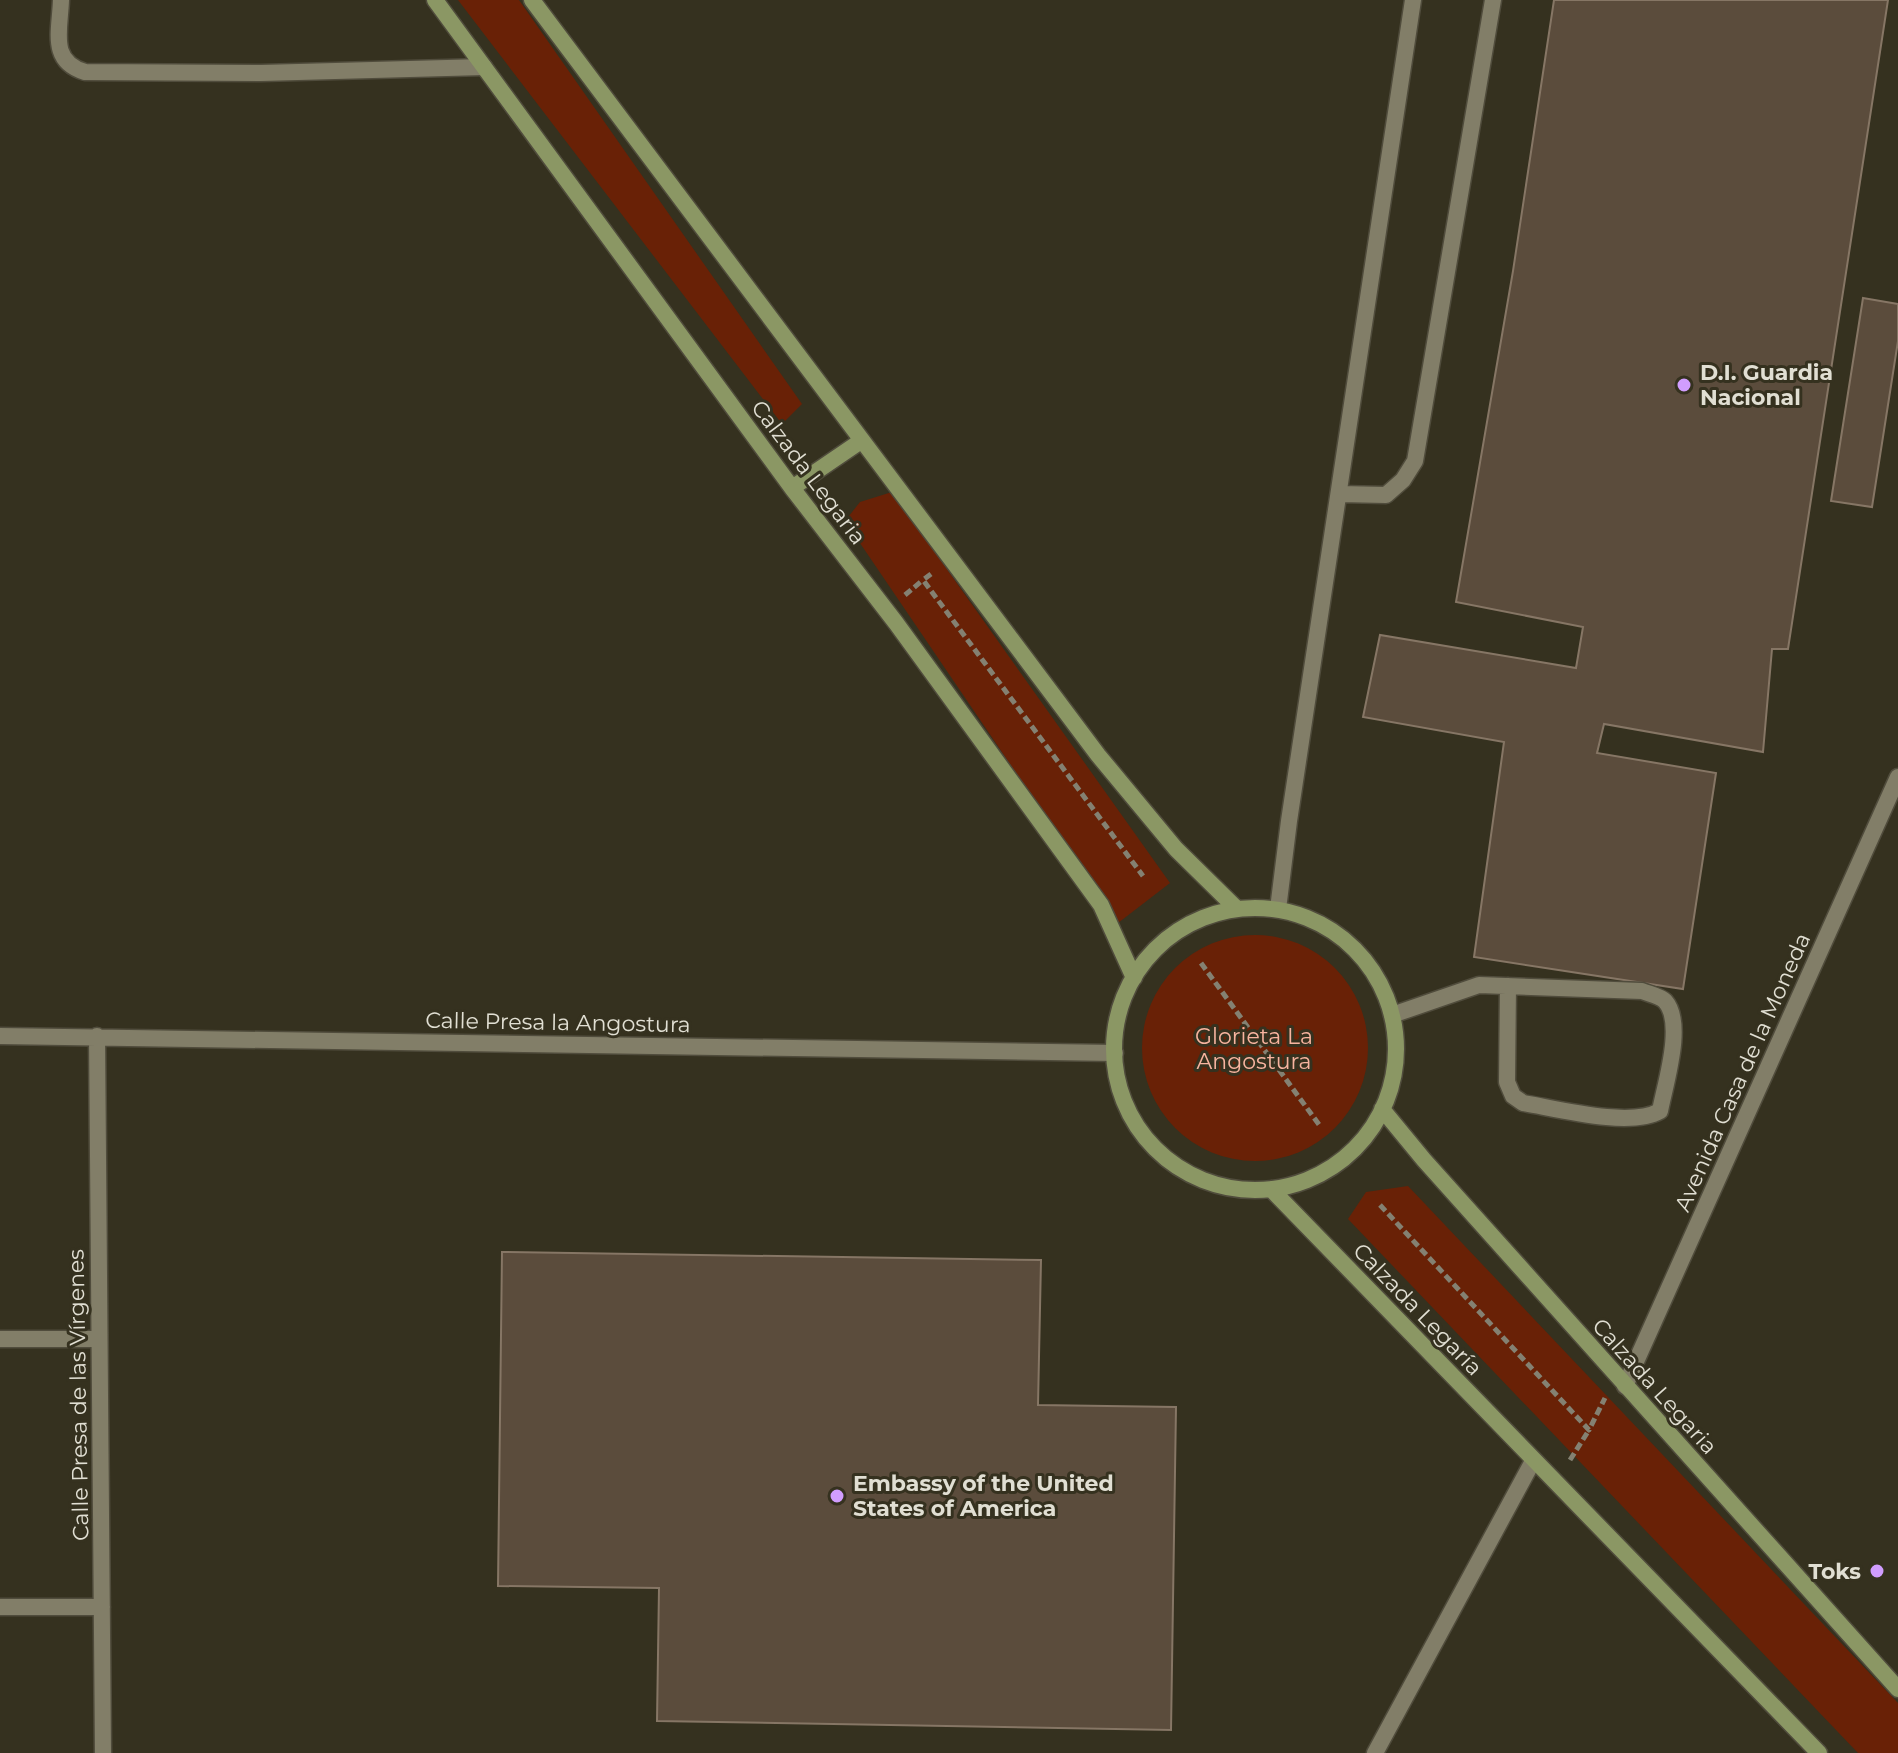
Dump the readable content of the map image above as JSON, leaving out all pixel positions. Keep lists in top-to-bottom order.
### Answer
{
  "streets": {
    "main road": ["Calzada Legaria", "Calzada Legaría"],
    "street": ["Calle Presa la Angostura", "Avenida Casa de la Moneda", "Calle Presa de las Vírgenes"]
  },
  "crossings": [
    ["Calzada Legaria", "Calle Presa la Angostura"],
    ["Calzada Legaria", "Avenida Casa de la Moneda"],
    ["Calzada Legaria", "Calzada Legaría"],
    ["Calle Presa la Angostura", "Calzada Legaría"],
    ["Calle Presa la Angostura", "Calle Presa de las Vírgenes"]
  ],
  "parks": ["Glorieta La Angostura"],
  "places": ["D.I. Guardia Nacional", "Embassy of the United States of America", "Toks"]
}
